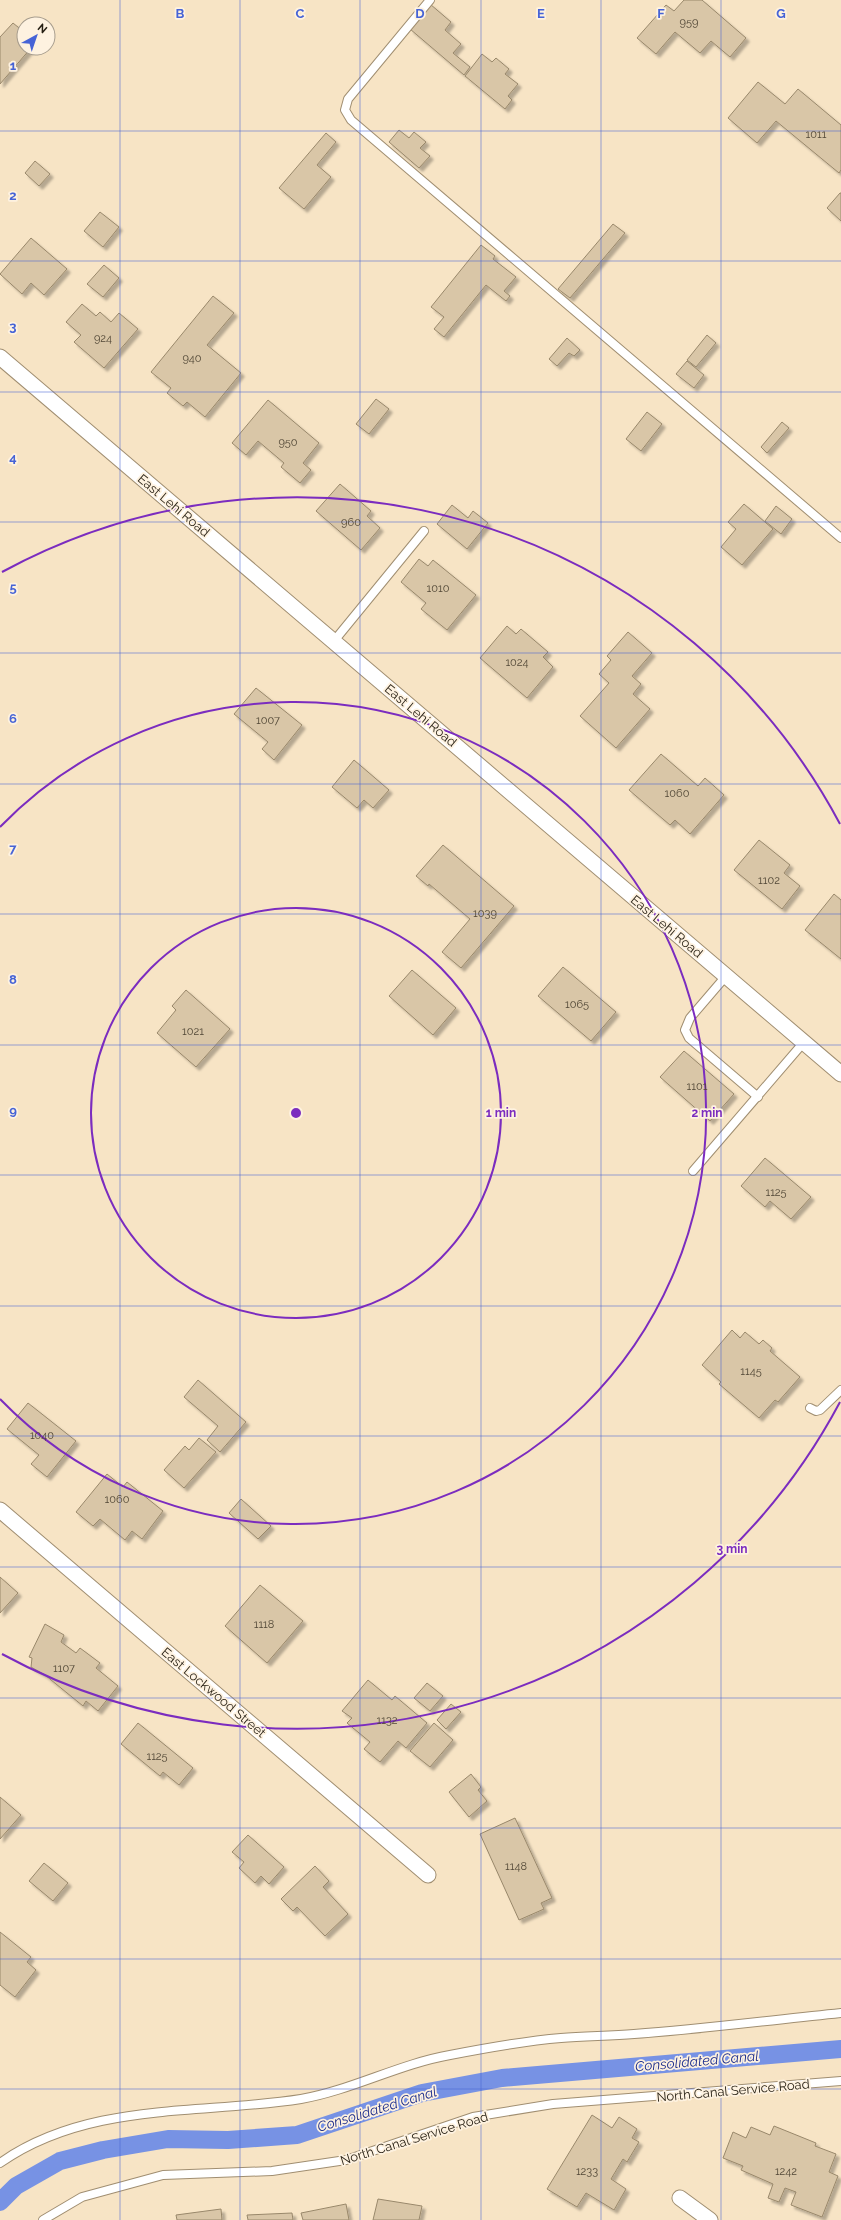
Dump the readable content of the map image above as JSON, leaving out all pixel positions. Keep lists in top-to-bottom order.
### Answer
{
  "streets": {
    "street": ["East Lehi Road", "East Lockwood Street"],
    "lane": ["North Canal Service Road"]
  },
  "water": ["Consolidated Canal"],
  "house_numbers": [
    "959",
    "1011",
    "924",
    "940",
    "950",
    "960",
    "1010",
    "1024",
    "1007",
    "1060",
    "1102",
    "1039",
    "1065",
    "1021",
    "1101",
    "1125",
    "1145",
    "1040",
    "1060",
    "1118",
    "1107",
    "1132",
    "1125",
    "1148",
    "1233",
    "1242"
  ],
  "north": "top right",
  "grid": {
    "columns": [
      "B",
      "C",
      "D",
      "E",
      "F",
      "G"
    ],
    "rows": [
      "1",
      "2",
      "3",
      "4",
      "5",
      "6",
      "7",
      "8",
      "9"
    ]
  },
  "rings": ["1 min", "2 min", "3 min"]
}
